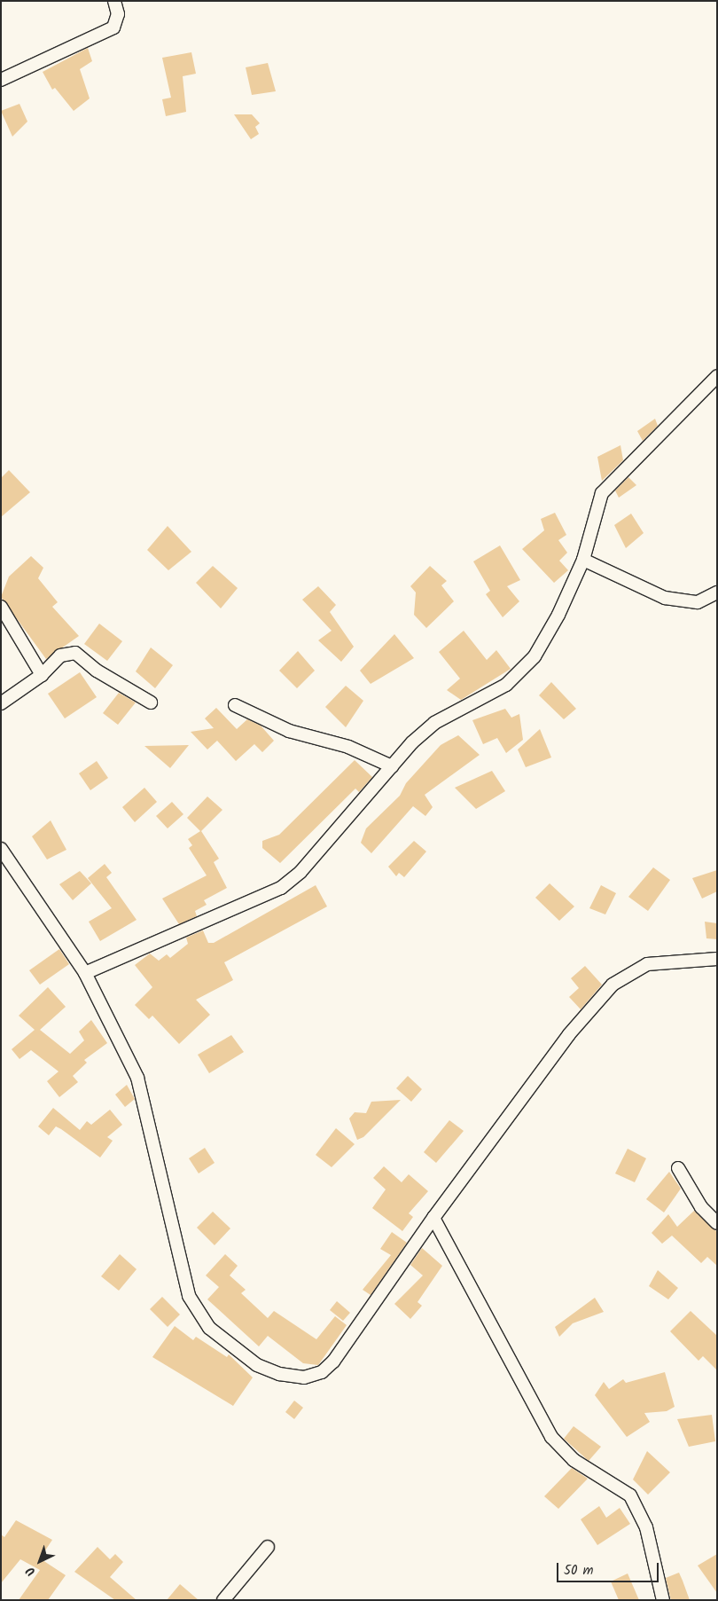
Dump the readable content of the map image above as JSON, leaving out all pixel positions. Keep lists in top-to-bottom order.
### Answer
{
  "scale_bar": "50 m",
  "north": "bottom left"
}
